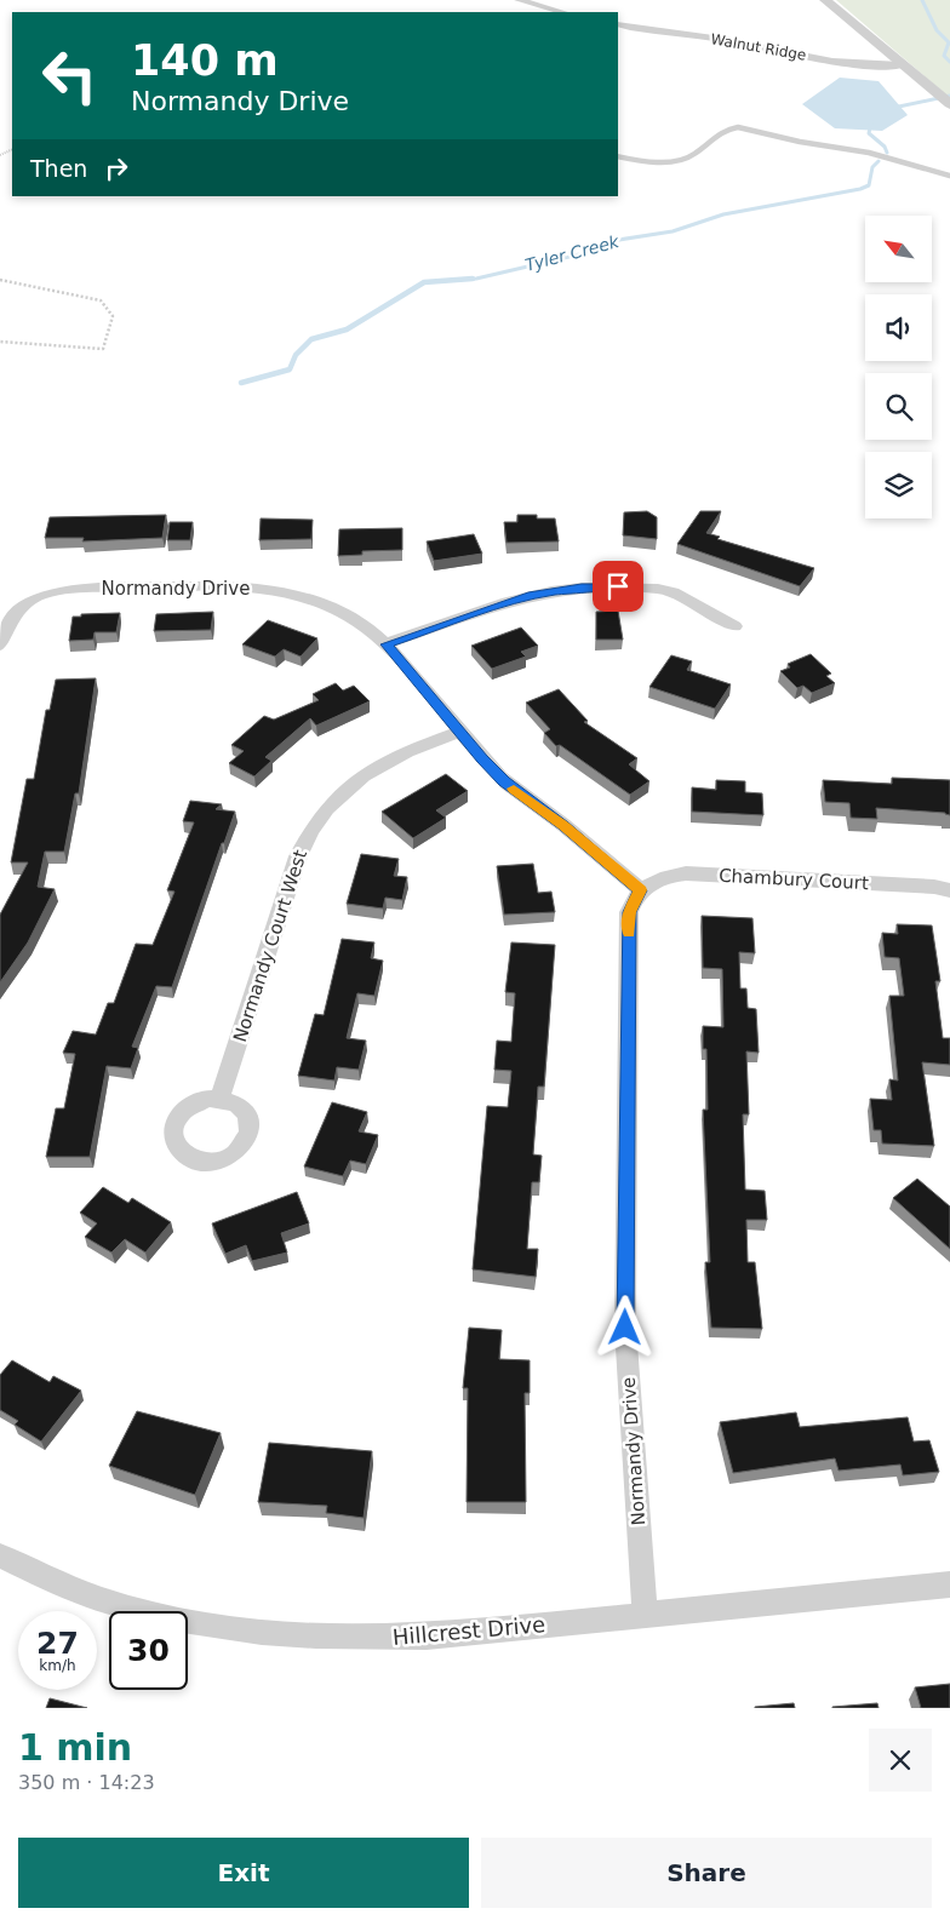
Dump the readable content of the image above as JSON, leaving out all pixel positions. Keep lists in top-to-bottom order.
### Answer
{
  "streets": {
    "street": [
      "Walnut Ridge",
      "Normandy Drive",
      "Chambury Court",
      "Normandy Court West",
      "Hillcrest Drive"
    ]
  },
  "crossings": [
    ["Normandy Drive", "Chambury Court"],
    ["Normandy Drive", "Normandy Court West"],
    ["Normandy Drive", "Hillcrest Drive"]
  ],
  "water": ["Tyler Creek"],
  "north": "top left",
  "page": {
    "turn": ["140 m", "Normandy Drive"],
    "then": "Then",
    "speed": "27 km/h",
    "limit": "30",
    "heading": ["1 min", "350 m · 14:23"],
    "buttons": ["Exit", "Share"]
  }
}
